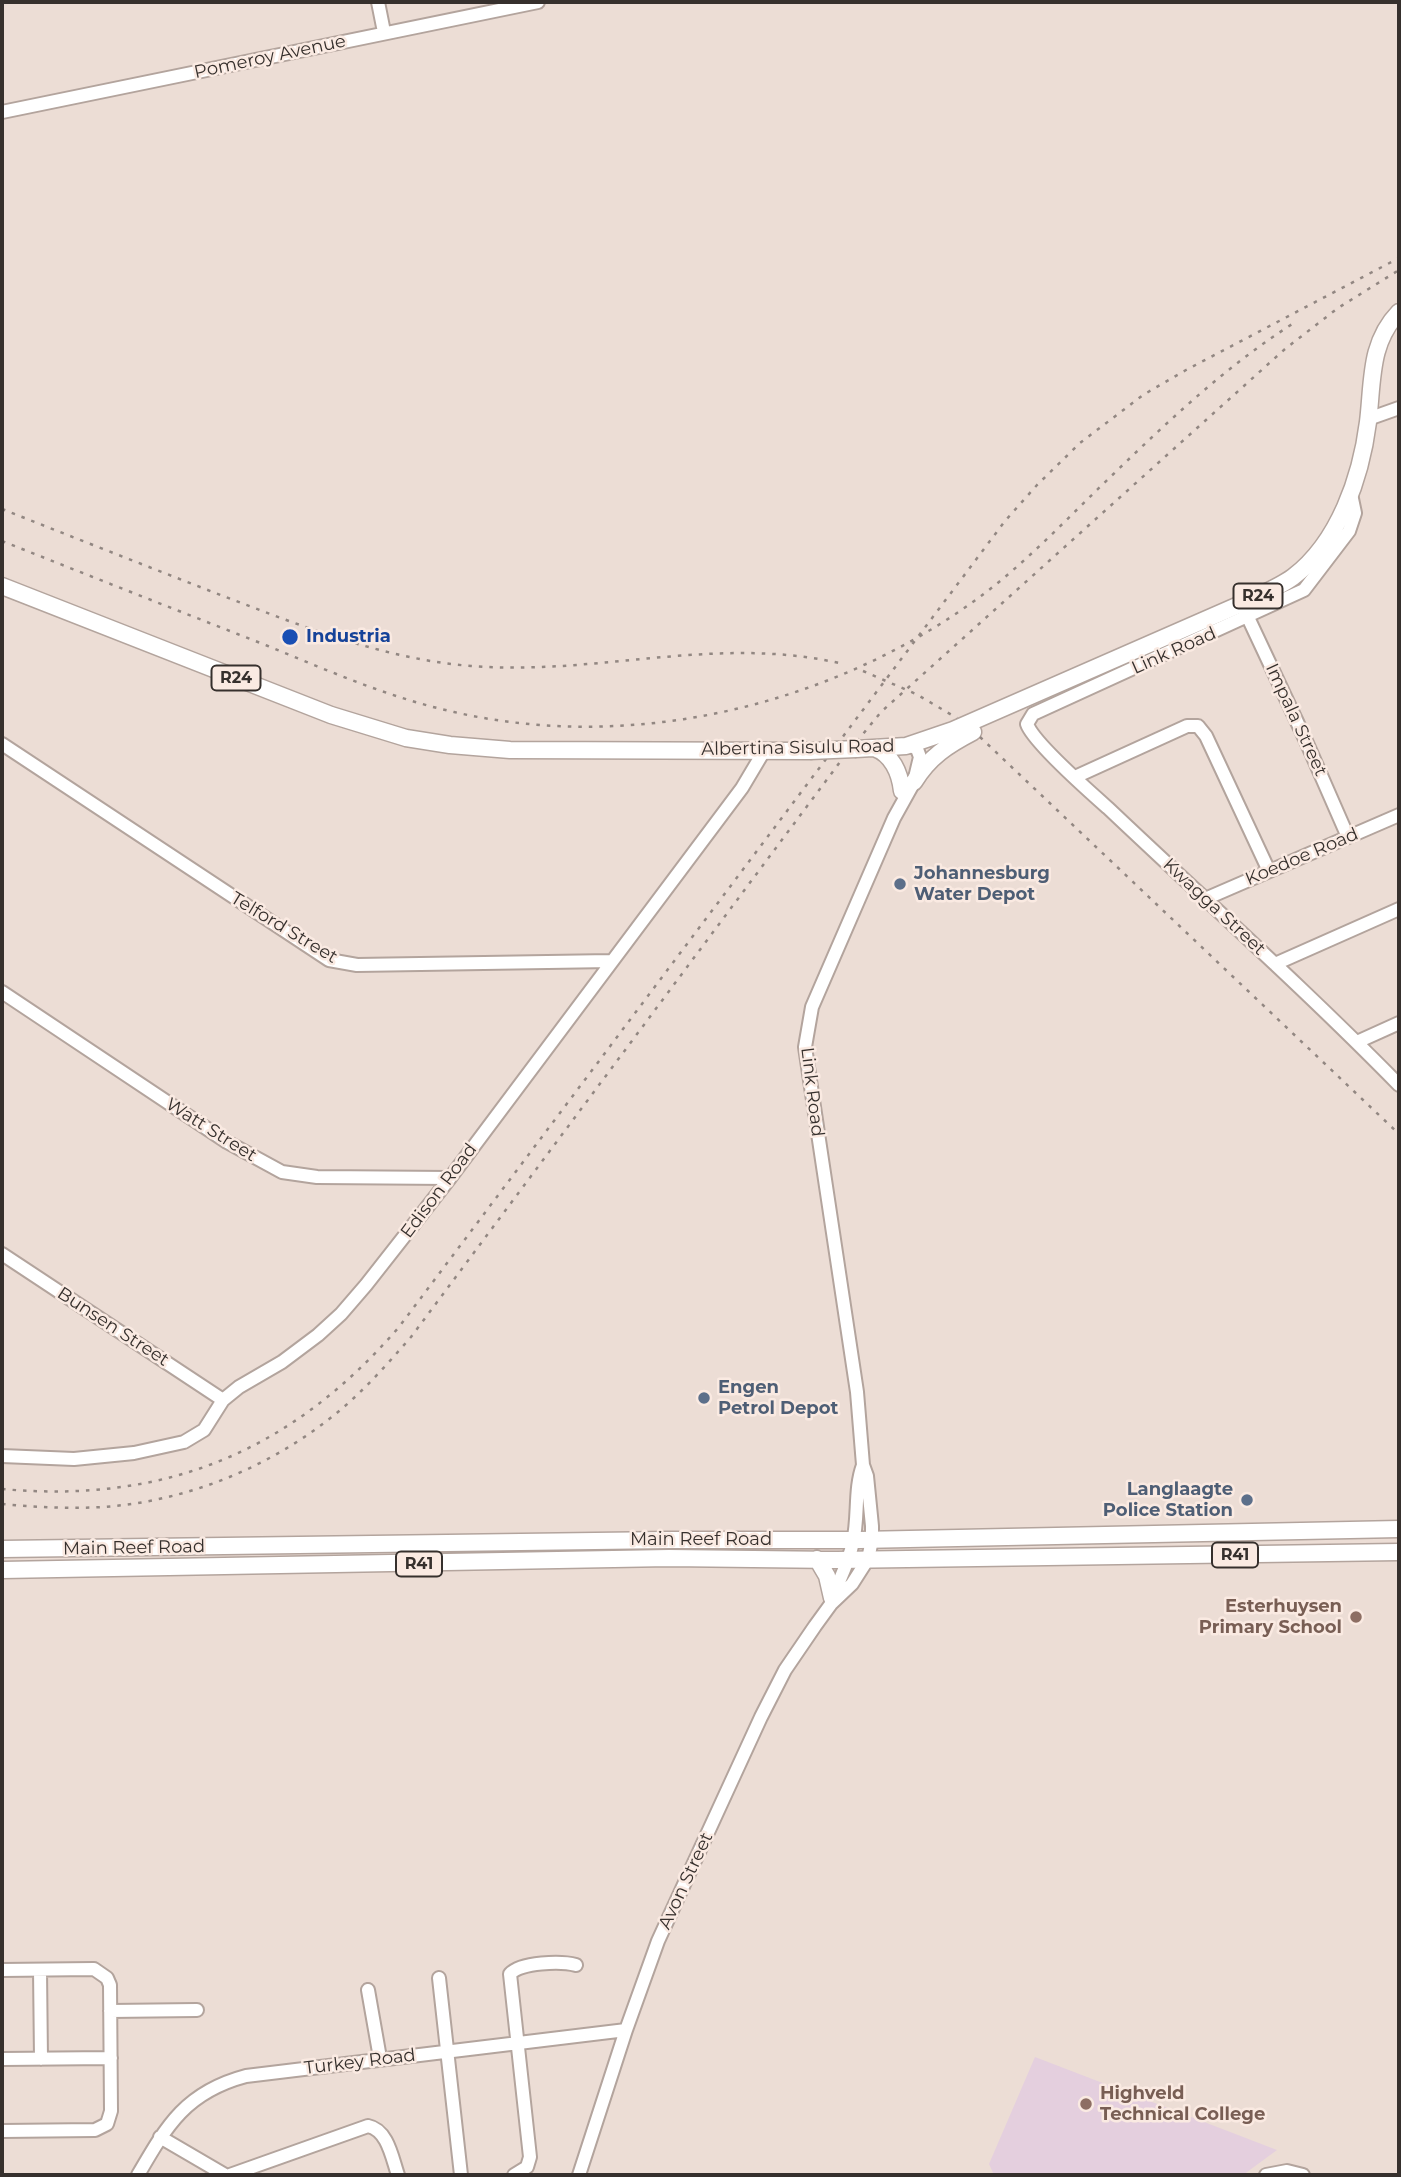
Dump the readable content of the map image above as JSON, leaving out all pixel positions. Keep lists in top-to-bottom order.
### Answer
{
  "streets": {
    "main road": [
      "R24",
      "Albertina Sisulu Road",
      "Main Reef Road",
      "R41"
    ],
    "street": [
      "Pomeroy Avenue",
      "Link Road",
      "Impala Street",
      "Koedoe Road",
      "Kwagga Street",
      "Telford Street",
      "Watt Street",
      "Edison Road",
      "Bunsen Street",
      "Avon Street",
      "Turkey Road"
    ]
  },
  "crossings": [
    ["Link Road", "Impala Street"],
    ["Link Road", "Albertina Sisulu Road"],
    ["Link Road", "Kwagga Street"],
    ["Link Road", "Main Reef Road"],
    ["Link Road", "Avon Street"],
    ["Impala Street", "Albertina Sisulu Road"],
    ["Impala Street", "Koedoe Road"],
    ["Albertina Sisulu Road", "Edison Road"],
    ["Koedoe Road", "Kwagga Street"],
    ["Telford Street", "Edison Road"],
    ["Watt Street", "Edison Road"],
    ["Edison Road", "Bunsen Street"],
    ["Main Reef Road", "Avon Street"],
    ["Avon Street", "Turkey Road"]
  ],
  "places": [
    "Industria",
    "Johannesburg Water Depot",
    "Engen Petrol Depot",
    "Langlaagte Police Station",
    "Esterhuysen Primary School",
    "Highveld Technical College"
  ]
}
